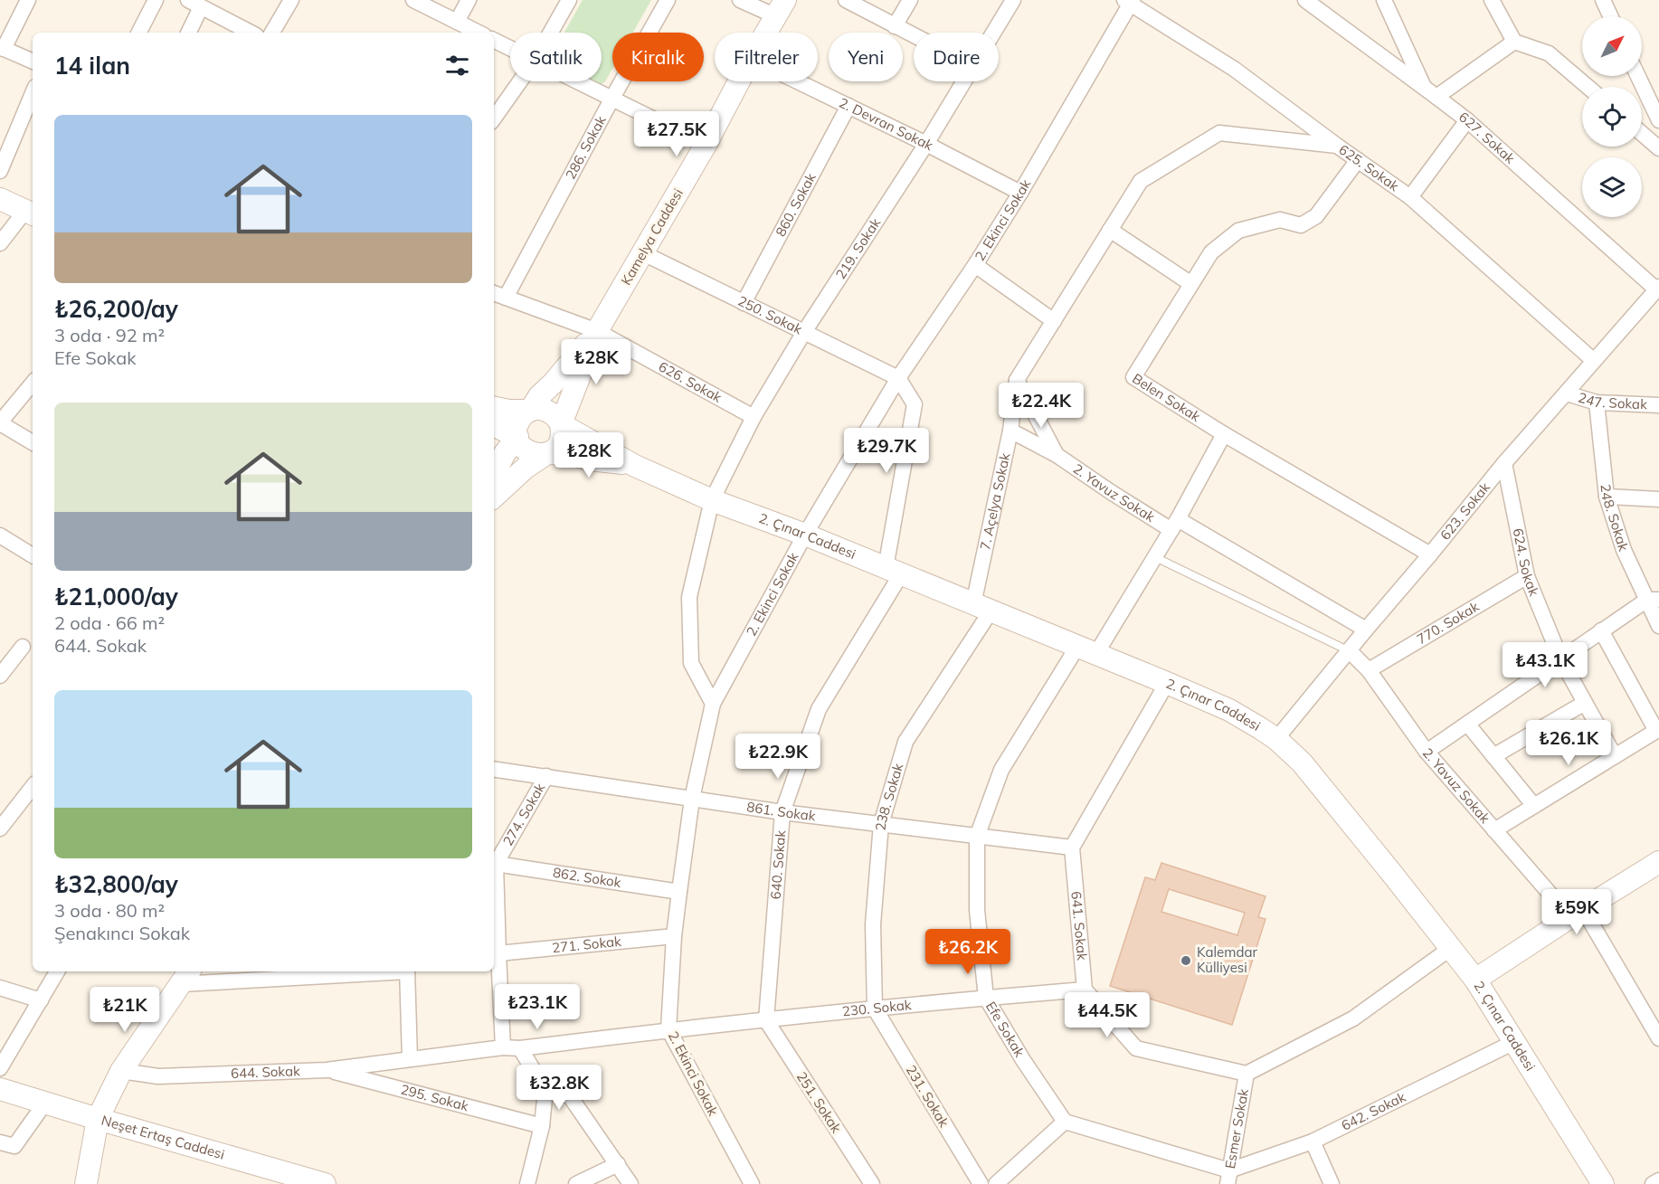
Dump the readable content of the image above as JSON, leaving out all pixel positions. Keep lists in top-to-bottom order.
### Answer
{
  "streets": {
    "street": [
      "2. Devran Sokak",
      "627. Sokak",
      "286. Sokak",
      "625. Sokak",
      "860. Sokak",
      "2. Ekinci Sokak",
      "Kamelya Caddesi",
      "219. Sokak",
      "250. Sokak",
      "626. Sokak",
      "Belen Sokak",
      "247. Sokak",
      "2. Yavuz Sokak",
      "7. Açelya Sokak",
      "623. Sokak",
      "248. Sokak",
      "2. Çınar Caddesi",
      "624. Sokak",
      "770. Sokak",
      "238. Sokak",
      "861. Sokak",
      "274. Sokak",
      "640. Sokak",
      "862. Sokok",
      "641. Sokak",
      "271. Sokak",
      "230. Sokak",
      "Efe Sokak",
      "644. Sokak",
      "231. Sokak",
      "295. Sokak",
      "251. Sokak",
      "642. Sokak",
      "Esmer Sokak",
      "Neşet Ertaş Caddesi"
    ]
  },
  "crossings": [
    ["2. Devran Sokak", "860. Sokak"],
    ["2. Devran Sokak", "2. Ekinci Sokak"],
    ["2. Devran Sokak", "219. Sokak"],
    ["627. Sokak", "623. Sokak"],
    ["286. Sokak", "626. Sokak"],
    ["625. Sokak", "2. Ekinci Sokak"],
    ["625. Sokak", "Belen Sokak"],
    ["625. Sokak", "7. Açelya Sokak"],
    ["625. Sokak", "623. Sokak"],
    ["860. Sokak", "250. Sokak"],
    ["2. Ekinci Sokak", "219. Sokak"],
    ["2. Ekinci Sokak", "250. Sokak"],
    ["2. Ekinci Sokak", "2. Çınar Caddesi"],
    ["2. Ekinci Sokak", "861. Sokak"],
    ["2. Ekinci Sokak", "862. Sokok"],
    ["2. Ekinci Sokak", "271. Sokak"],
    ["2. Ekinci Sokak", "230. Sokak"],
    ["Kamelya Caddesi", "250. Sokak"],
    ["Kamelya Caddesi", "626. Sokak"],
    ["219. Sokak", "250. Sokak"],
    ["219. Sokak", "626. Sokak"],
    ["219. Sokak", "2. Çınar Caddesi"],
    ["Belen Sokak", "623. Sokak"],
    ["247. Sokak", "623. Sokak"],
    ["247. Sokak", "248. Sokak"],
    ["2. Yavuz Sokak", "7. Açelya Sokak"],
    ["2. Yavuz Sokak", "623. Sokak"],
    ["2. Yavuz Sokak", "770. Sokak"],
    ["7. Açelya Sokak", "2. Çınar Caddesi"],
    ["7. Açelya Sokak", "238. Sokak"],
    ["623. Sokak", "2. Çınar Caddesi"],
    ["623. Sokak", "624. Sokak"],
    ["2. Çınar Caddesi", "238. Sokak"],
    ["2. Çınar Caddesi", "640. Sokak"],
    ["2. Çınar Caddesi", "Efe Sokak"],
    ["2. Çınar Caddesi", "642. Sokak"],
    ["624. Sokak", "770. Sokak"],
    ["238. Sokak", "861. Sokak"],
    ["238. Sokak", "230. Sokak"],
    ["238. Sokak", "231. Sokak"],
    ["861. Sokak", "274. Sokak"],
    ["861. Sokak", "640. Sokak"],
    ["861. Sokak", "641. Sokak"],
    ["861. Sokak", "Efe Sokak"],
    ["274. Sokak", "862. Sokok"],
    ["640. Sokak", "230. Sokak"],
    ["640. Sokak", "251. Sokak"],
    ["641. Sokak", "230. Sokak"],
    ["230. Sokak", "Efe Sokak"],
    ["230. Sokak", "644. Sokak"],
    ["230. Sokak", "231. Sokak"],
    ["230. Sokak", "251. Sokak"],
    ["644. Sokak", "295. Sokak"],
    ["642. Sokak", "Esmer Sokak"]
  ],
  "places": ["Kalemdar Külliyesi"],
  "north": "top right",
  "page": {
    "chip": [
      "Satılık",
      "Kiralık",
      "Filtreler",
      "Yeni",
      "Daire"
    ],
    "heading": "14 ilan",
    "list": [
      {
        "name": "₺26,200/ay",
        "note": "3 oda · 92 m² · Efe Sokak"
      },
      {
        "name": "₺21,000/ay",
        "note": "2 oda · 66 m² · 644. Sokak"
      },
      {
        "name": "₺32,800/ay",
        "note": "3 oda · 80 m² · Şenakıncı Sokak"
      }
    ],
    "price": [
      "₺27.5K",
      "₺28K",
      "₺22.4K",
      "₺29.7K",
      "₺28K",
      "₺43.1K",
      "₺26.1K",
      "₺22.9K",
      "₺59K",
      "₺26.2K",
      "₺23.1K",
      "₺21K",
      "₺44.5K",
      "₺32.8K"
    ]
  }
}
